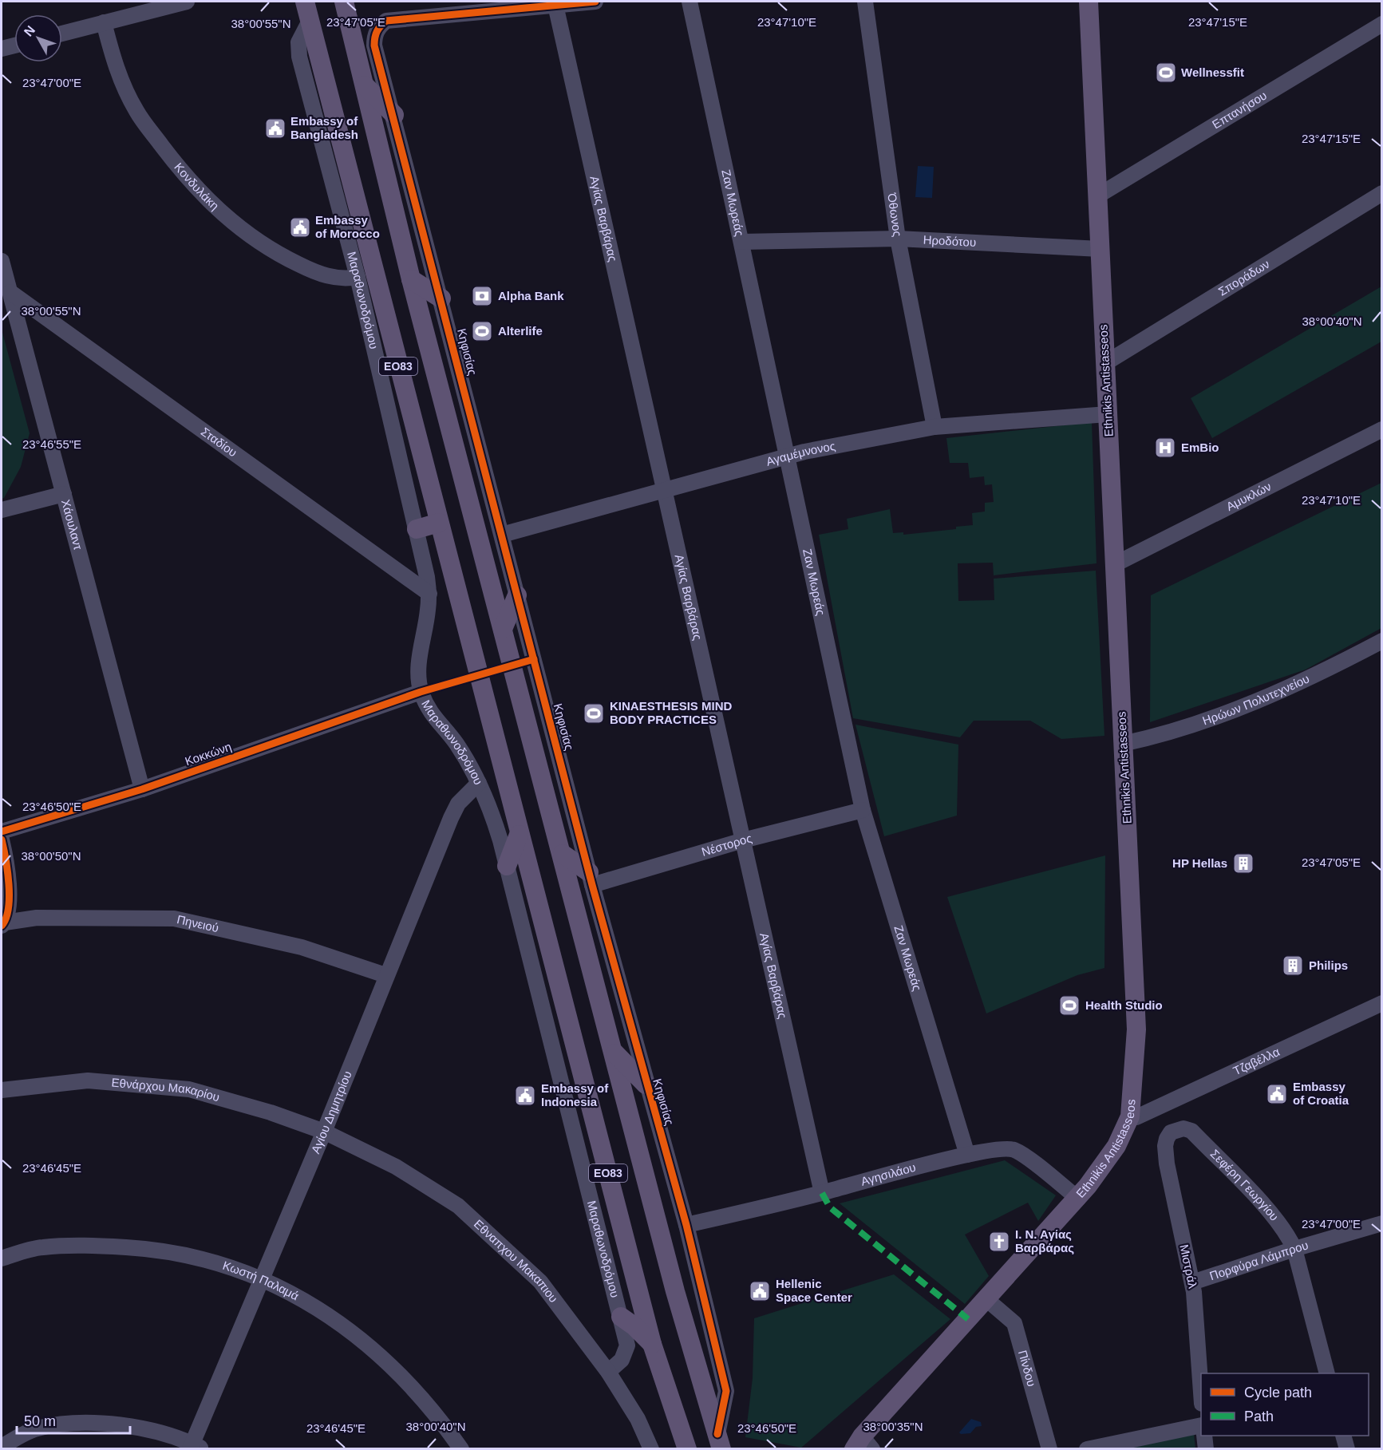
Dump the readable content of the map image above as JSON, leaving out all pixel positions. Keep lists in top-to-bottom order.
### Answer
{
  "streets": {
    "main road": ["Κηφισίας", "ΕΟ83", "Ethnikis Antistasseos"],
    "street": [
      "Επτανήσου",
      "Κονδυλάκη",
      "Ζαν Μωρεάς",
      "Όθωνος",
      "Αγίας Βαρβάρας",
      "Ηροδότου",
      "Σποράδων",
      "Μαραθωνοδρόμου",
      "Σταδίου",
      "Αγαμέμνονος",
      "Αμυκλών",
      "Χάουλαντ",
      "Ηρώων Πολυτεχνείου",
      "Κοκκώνη",
      "Νέστορος",
      "Πηνειού",
      "Τζαβέλλα",
      "Εθνάρχου Μακαρίου",
      "Αγίου Δημητρίου",
      "Αγησιλάου",
      "Σεφέρη Γεωργίου",
      "Πορφύρα Λάμπρου",
      "Εθναπχου Μακαπιου",
      "Μιστράλ",
      "Κωστή Παλαμά",
      "Πίνδου"
    ]
  },
  "crossings": [
    ["Επτανήσου", "Ethnikis Antistasseos"],
    ["Κονδυλάκη", "Μαραθωνοδρόμου"],
    ["Ζαν Μωρεάς", "Ηροδότου"],
    ["Ζαν Μωρεάς", "Αγαμέμνονος"],
    ["Ζαν Μωρεάς", "Νέστορος"],
    ["Ζαν Μωρεάς", "Αγησιλάου"],
    ["Όθωνος", "Ηροδότου"],
    ["Όθωνος", "Αγαμέμνονος"],
    ["Αγίας Βαρβάρας", "Κηφισίας"],
    ["Αγίας Βαρβάρας", "Αγαμέμνονος"],
    ["Αγίας Βαρβάρας", "Νέστορος"],
    ["Αγίας Βαρβάρας", "Αγησιλάου"],
    ["Ηροδότου", "Ethnikis Antistasseos"],
    ["Σποράδων", "Ethnikis Antistasseos"],
    ["Μαραθωνοδρόμου", "ΕΟ83"],
    ["Μαραθωνοδρόμου", "Σταδίου"],
    ["Μαραθωνοδρόμου", "Κοκκώνη"],
    ["Μαραθωνοδρόμου", "Αγίου Δημητρίου"],
    ["Μαραθωνοδρόμου", "Εθναπχου Μακαπιου"],
    ["Κηφισίας", "Αγαμέμνονος"],
    ["Κηφισίας", "Νέστορος"],
    ["Κηφισίας", "Αγησιλάου"],
    ["Ethnikis Antistasseos", "Αγαμέμνονος"],
    ["Ethnikis Antistasseos", "Αμυκλών"],
    ["Ethnikis Antistasseos", "Ηρώων Πολυτεχνείου"],
    ["Ethnikis Antistasseos", "Τζαβέλλα"],
    ["Ethnikis Antistasseos", "Αγησιλάου"],
    ["Ethnikis Antistasseos", "Πίνδου"],
    ["Σταδίου", "Χάουλαντ"],
    ["Χάουλαντ", "Κοκκώνη"],
    ["Πηνειού", "Αγίου Δημητρίου"],
    ["Εθνάρχου Μακαρίου", "Αγίου Δημητρίου"],
    ["Εθνάρχου Μακαρίου", "Εθναπχου Μακαπιου"],
    ["Αγίου Δημητρίου", "Εθναπχου Μακαπιου"],
    ["Αγίου Δημητρίου", "Κωστή Παλαμά"],
    ["Σεφέρη Γεωργίου", "Πορφύρα Λάμπρου"],
    ["Σεφέρη Γεωργίου", "Μιστράλ"],
    ["Πορφύρα Λάμπρου", "Μιστράλ"]
  ],
  "places": {
    "sports": [
      "Wellnessfit",
      "Alterlife",
      "KINAESTHESIS MIND BODY PRACTICES",
      "Health Studio"
    ],
    "public building": [
      "Embassy of Bangladesh",
      "Embassy of Morocco",
      "Embassy of Croatia",
      "Embassy of Indonesia",
      "Hellenic Space Center"
    ],
    "bank": ["Alpha Bank"],
    "hospital": ["EmBio"],
    "building": ["HP Hellas", "Philips"],
    "church": ["Ι. Ν. Αγίας Βαρβάρας"]
  },
  "legend": ["Cycle path", "Path"],
  "scale_bar": "50 m",
  "north": "top left",
  "coordinates": [
    "23°47'05\"E",
    "23°47'10\"E",
    "23°47'15\"E",
    "38°00'55\"N",
    "23°47'00\"E",
    "38°00'40\"N",
    "23°46'55\"E",
    "23°46'50\"E",
    "38°00'50\"N",
    "23°46'45\"E",
    "38°00'35\"N"
  ]
}
